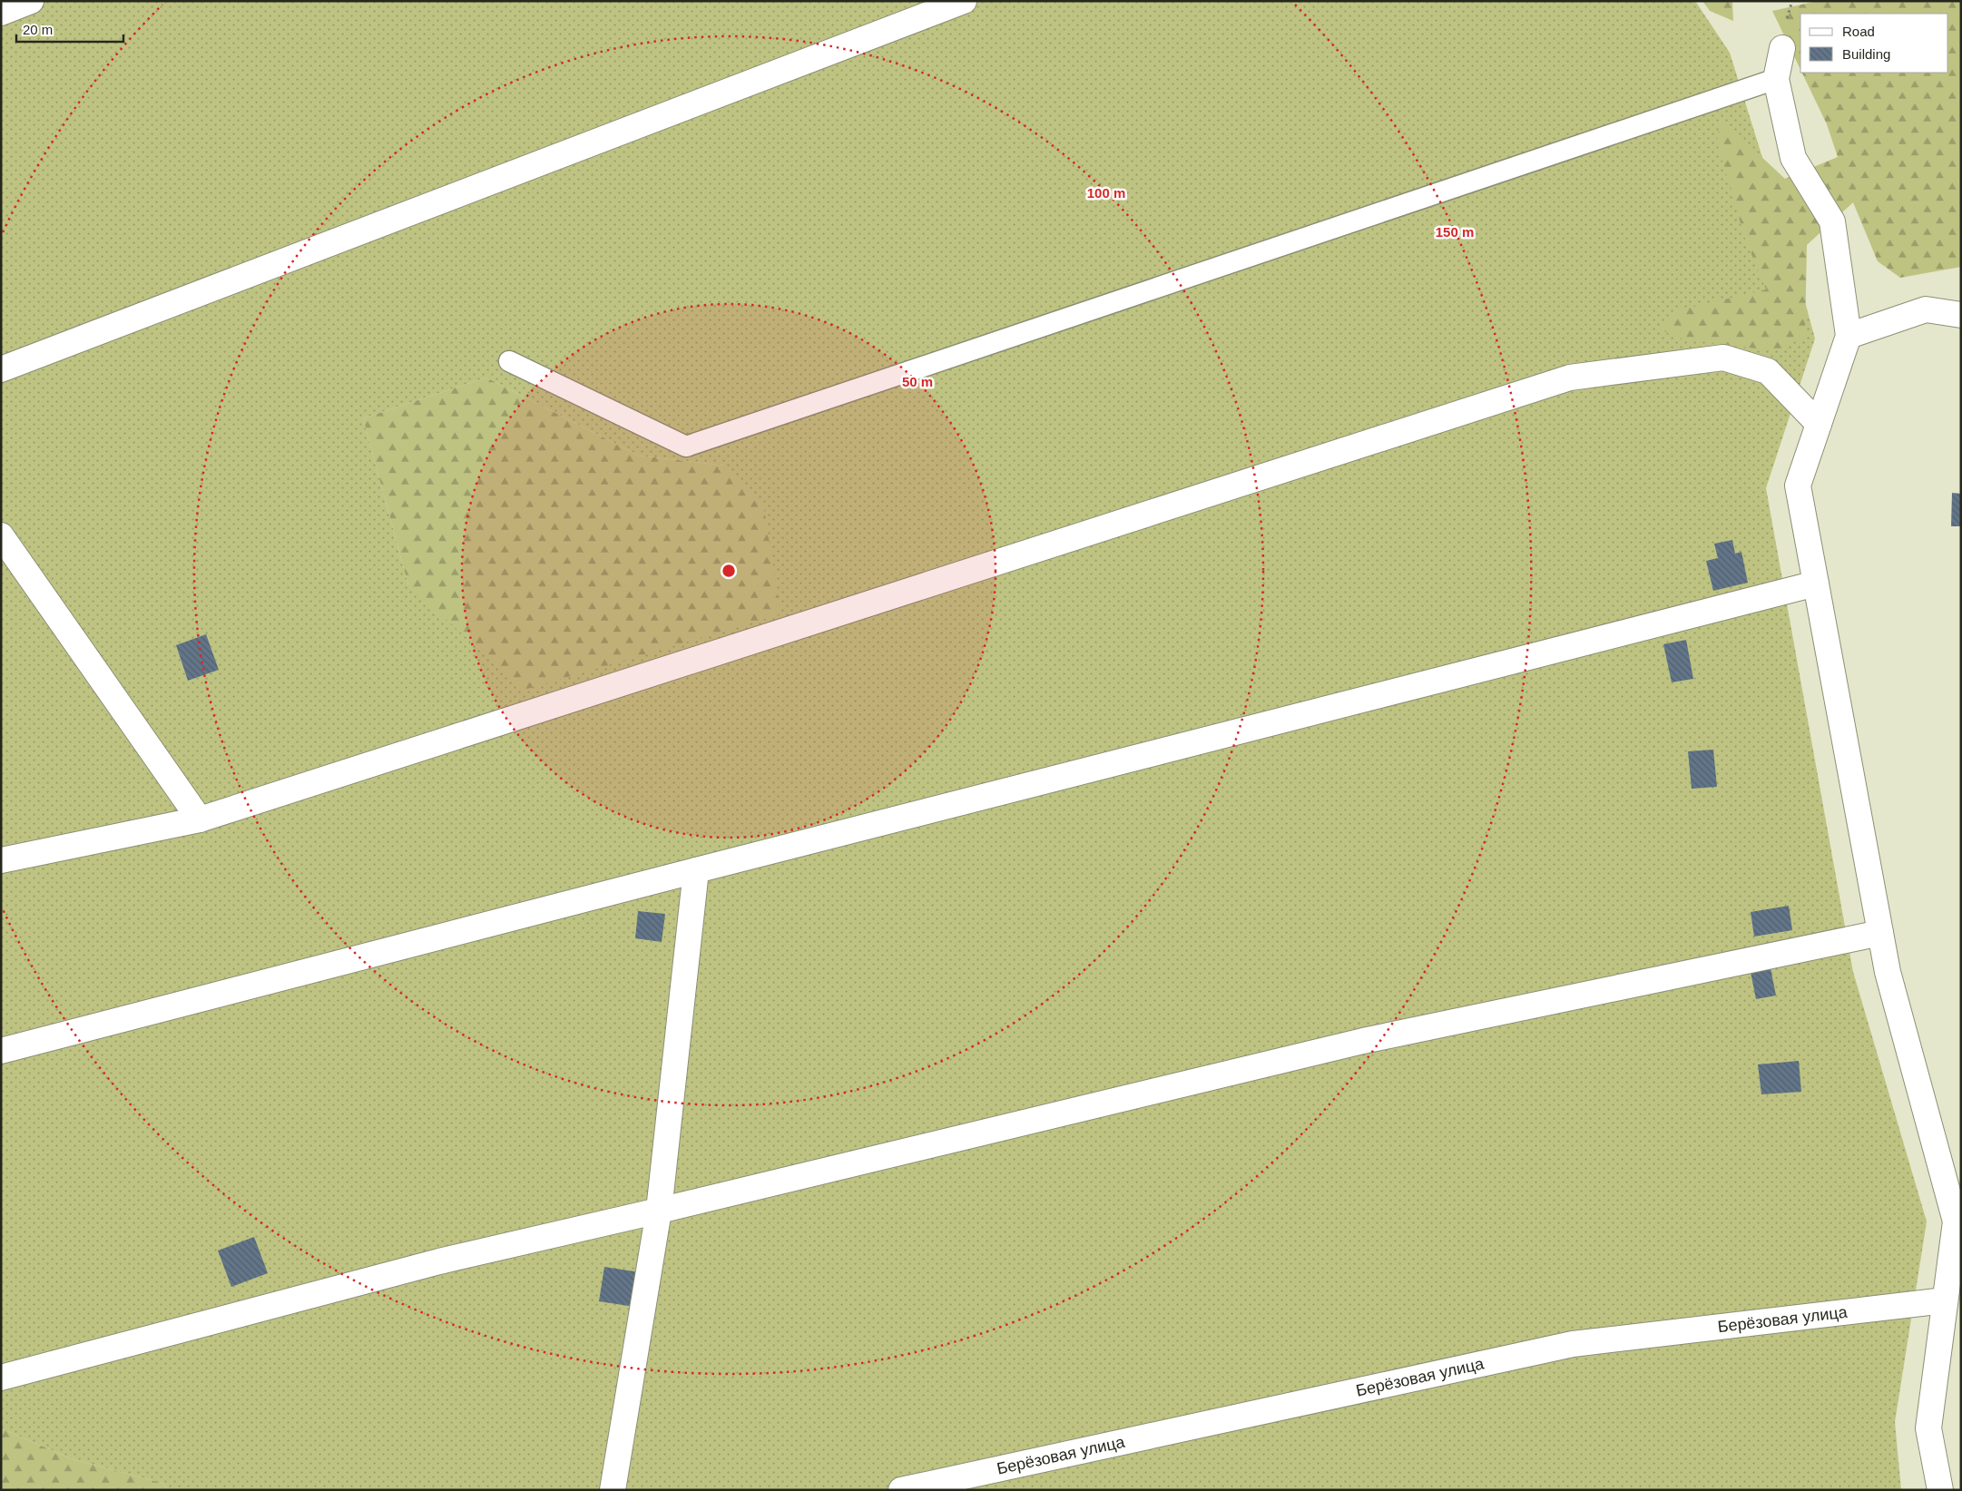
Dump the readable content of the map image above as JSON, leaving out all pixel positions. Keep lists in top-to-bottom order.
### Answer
{
  "streets": {
    "street": ["Берёзовая улица"]
  },
  "legend": ["Road", "Building"],
  "scale_bar": "20 m",
  "rings": ["100 m", "150 m", "50 m"]
}
